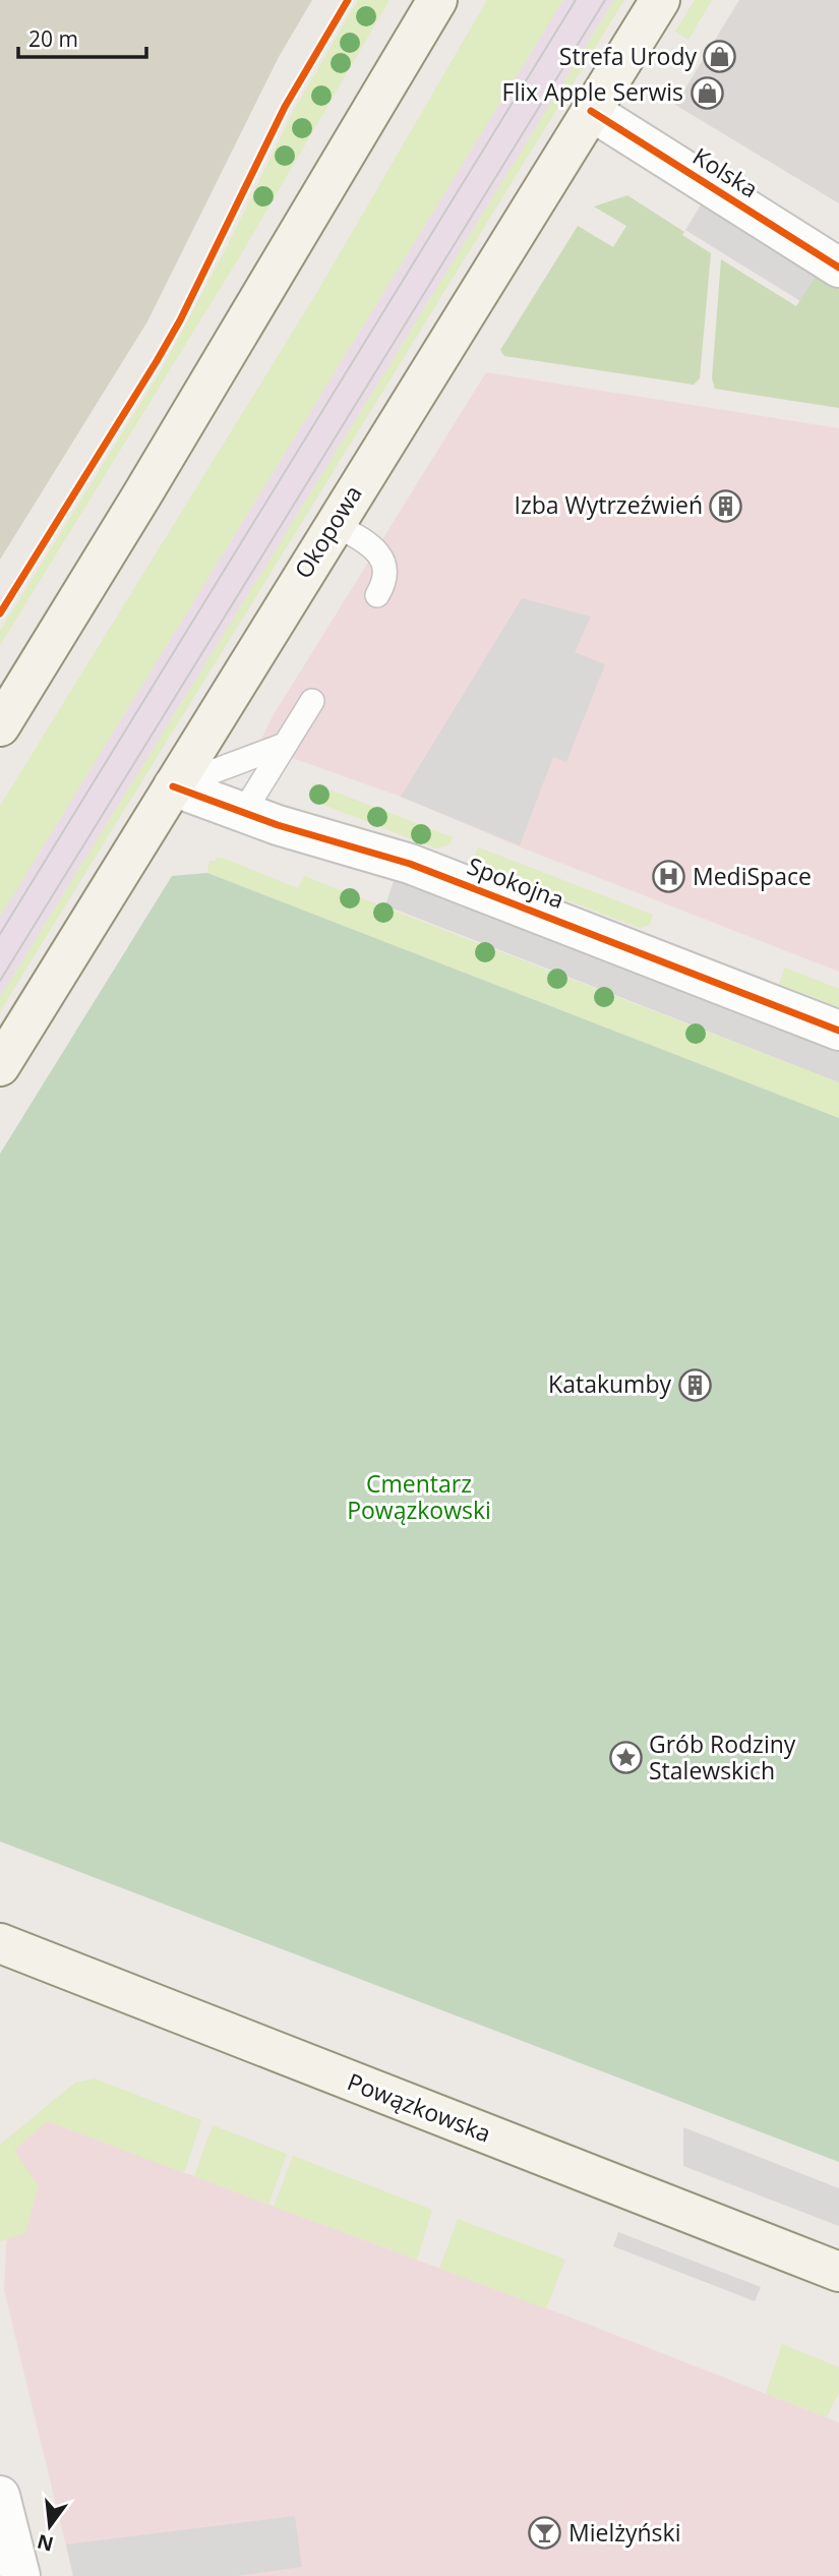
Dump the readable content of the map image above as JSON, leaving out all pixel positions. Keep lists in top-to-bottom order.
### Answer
{
  "streets": {
    "main road": ["Okopowa", "Powązkowska"],
    "street": ["Kolska", "Spokojna"]
  },
  "crossings": [
    ["Kolska", "Okopowa"],
    ["Okopowa", "Spokojna"]
  ],
  "parks": ["Cmentarz Powązkowski"],
  "places": {
    "shop": ["Strefa Urody", "Flix Apple Serwis"],
    "building": ["Izba Wytrzeźwień", "Katakumby"],
    "hospital": ["MediSpace"],
    "place": ["Grób Rodziny Stalewskich"],
    "bar": ["Mielżyński"]
  },
  "scale_bar": "20 m",
  "north": "bottom"
}
